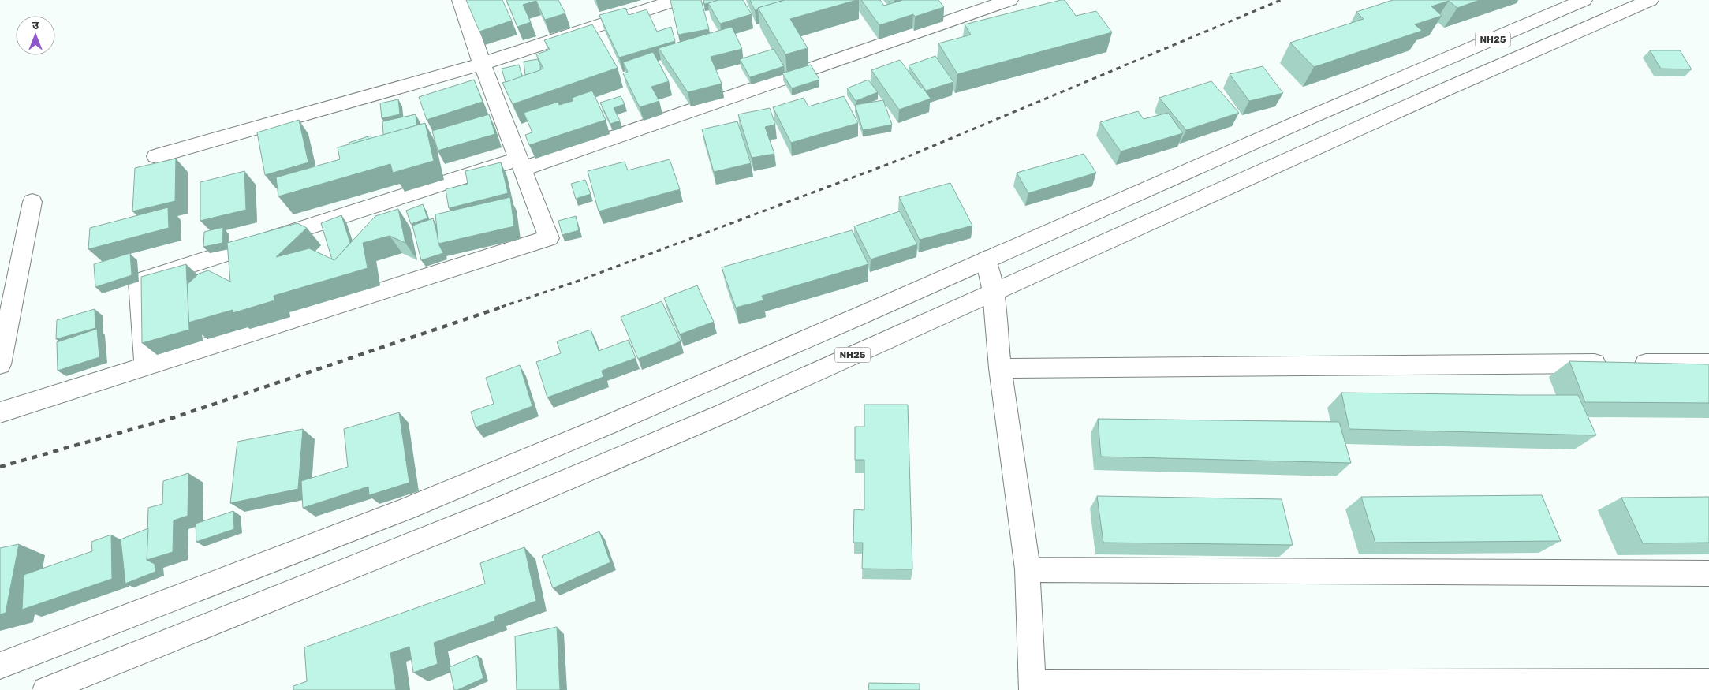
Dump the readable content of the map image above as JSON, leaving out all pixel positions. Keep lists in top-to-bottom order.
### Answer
{
  "streets": {
    "street": ["NH25"]
  },
  "north": "top"
}
